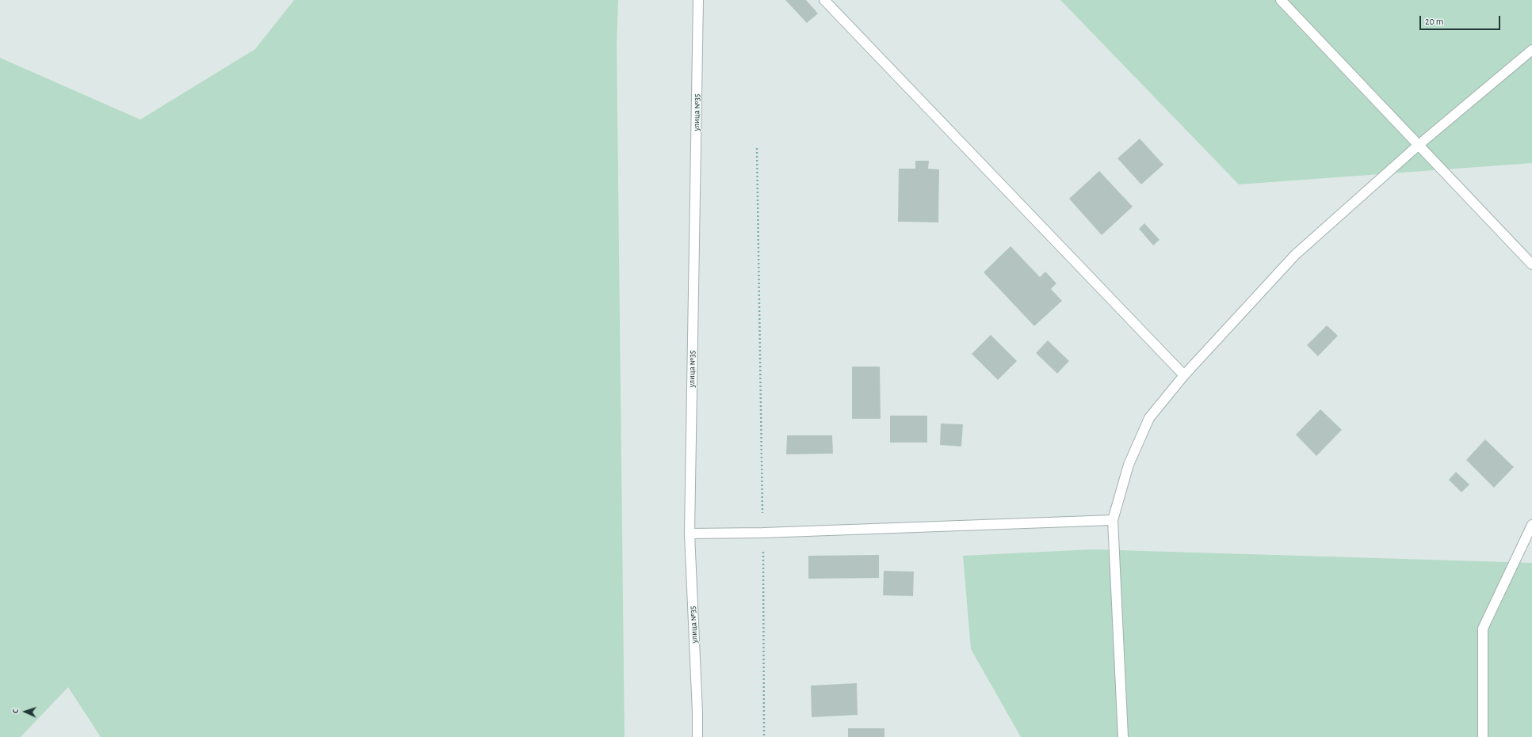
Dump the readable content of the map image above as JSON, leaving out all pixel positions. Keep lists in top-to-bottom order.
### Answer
{
  "streets": {
    "street": ["улица №35"]
  },
  "scale_bar": "20 m",
  "north": "left"
}
